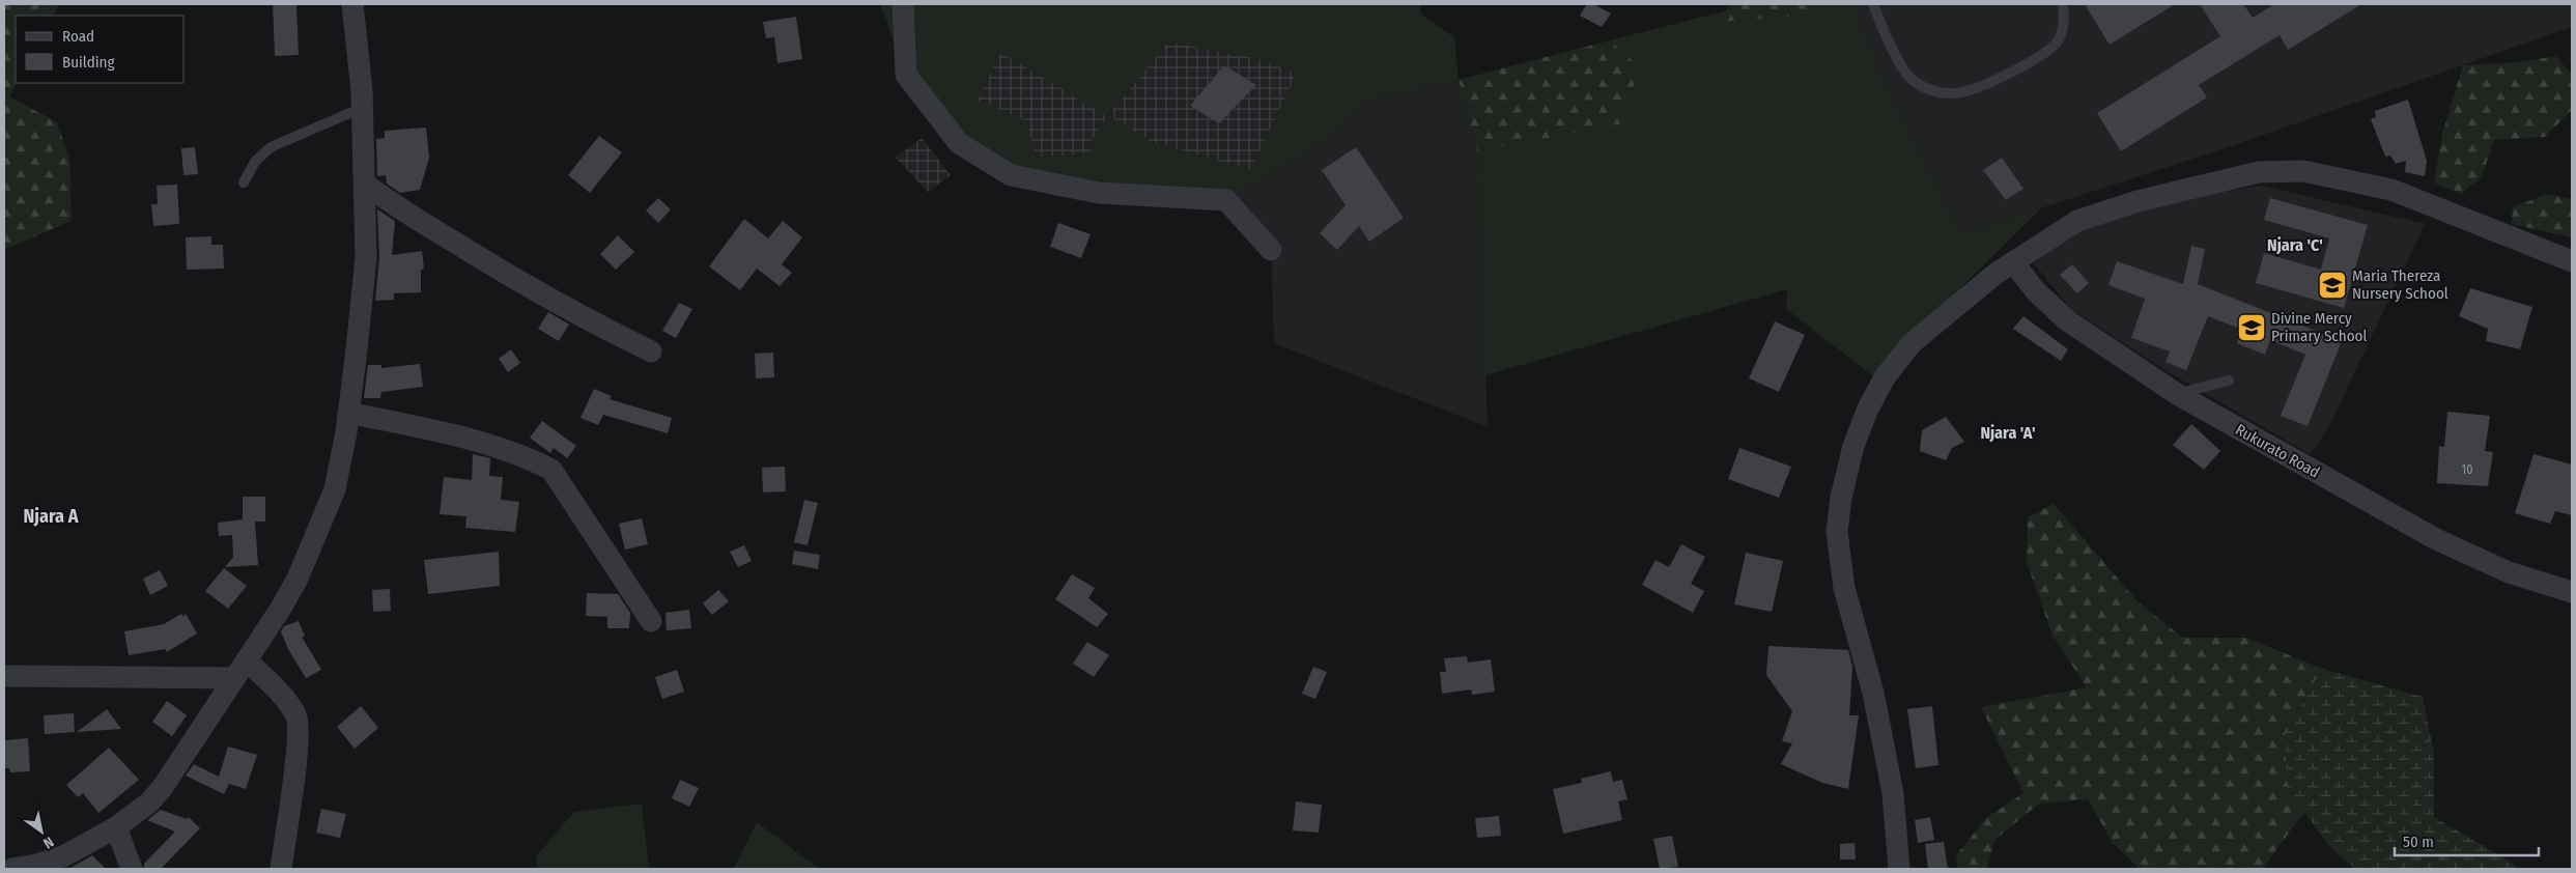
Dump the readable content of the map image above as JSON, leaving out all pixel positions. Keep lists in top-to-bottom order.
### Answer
{
  "streets": {
    "street": ["Rukurato Road"]
  },
  "districts": ["Njara 'C'", "Njara 'A'", "Njara A"],
  "places": {
    "school or university": ["Maria Thereza Nursery School", "Divine Mercy Primary School"]
  },
  "house_numbers": ["10"],
  "legend": ["Road", "Building"],
  "scale_bar": "50 m",
  "north": "bottom right"
}
